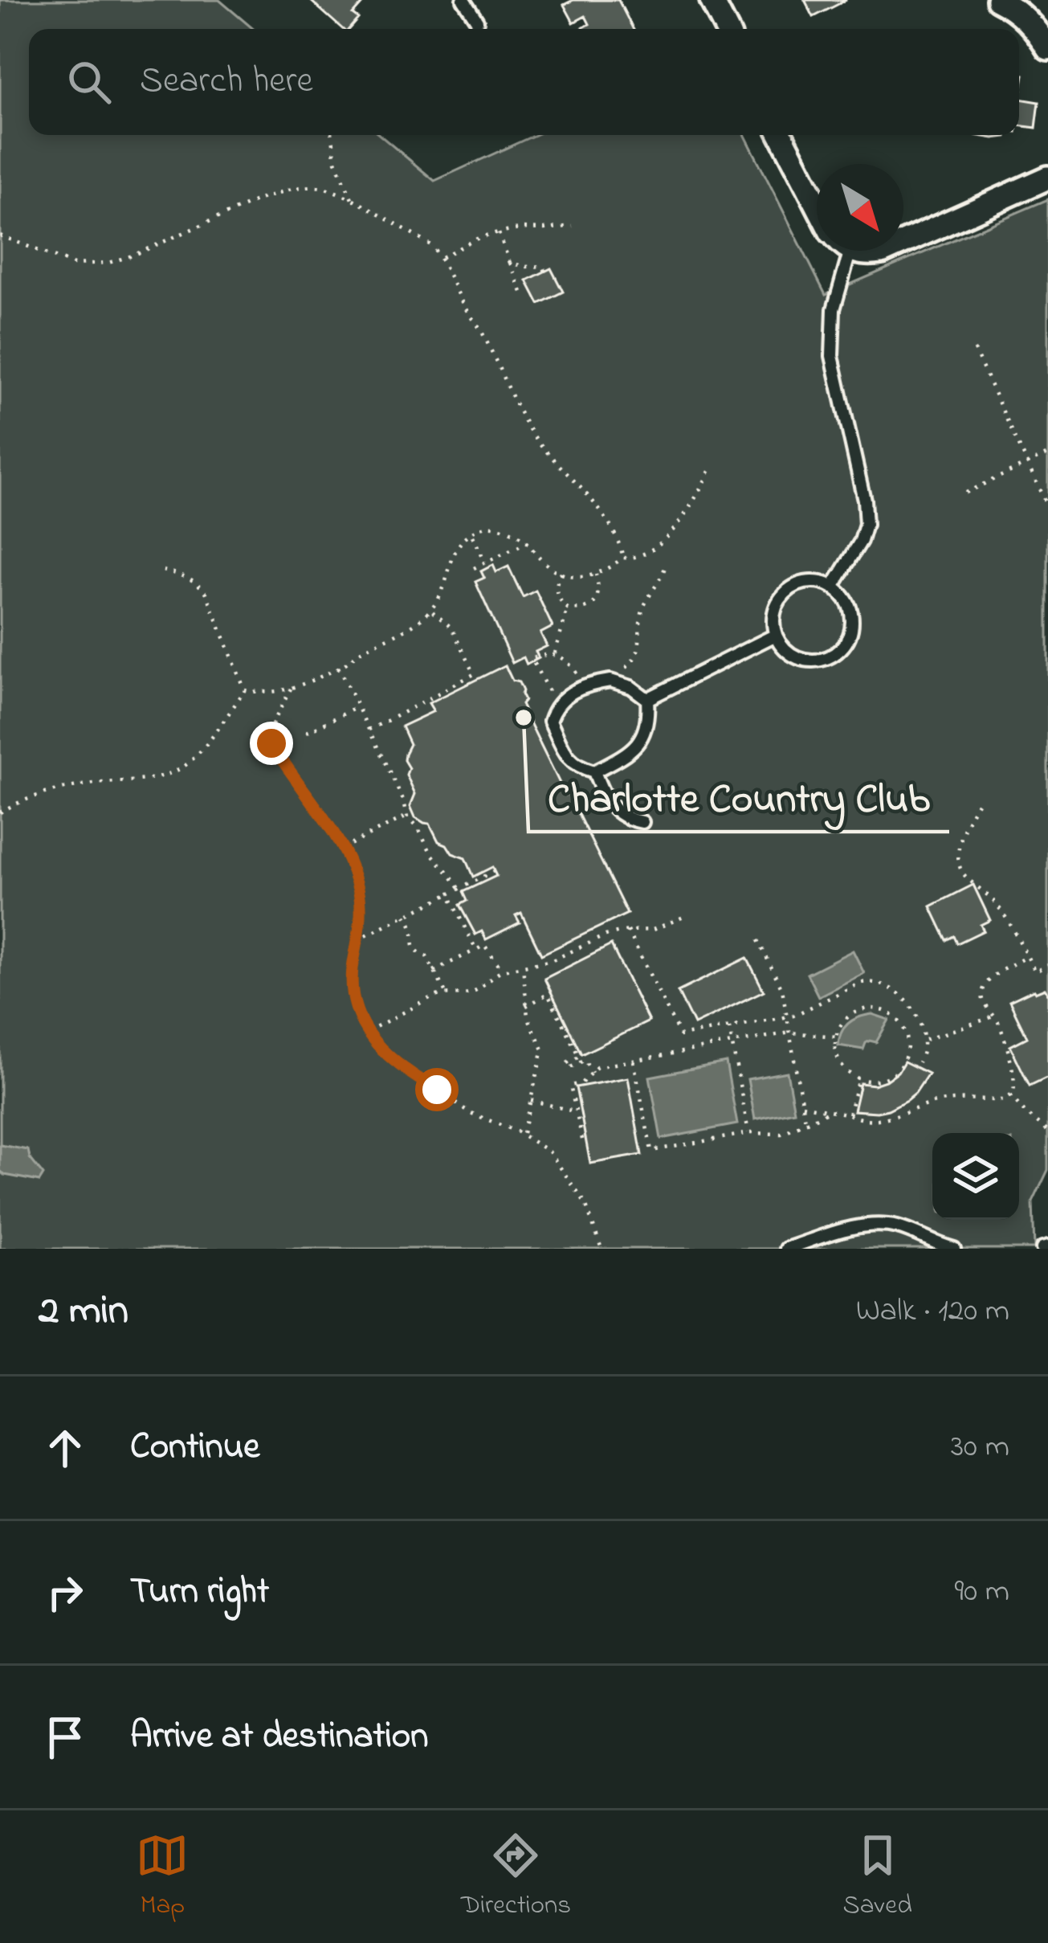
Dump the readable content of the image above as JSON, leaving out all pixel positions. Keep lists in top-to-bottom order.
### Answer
{
  "places": ["Charlotte Country Club"],
  "north": "bottom right",
  "page": {
    "search": "Search here",
    "heading": ["2 min", "Walk · 120 m"],
    "list": [
      ["Continue", "30 m"],
      ["Turn right", "90 m"],
      "Arrive at destination"
    ],
    "nav": ["Map", "Directions", "Saved"]
  }
}
